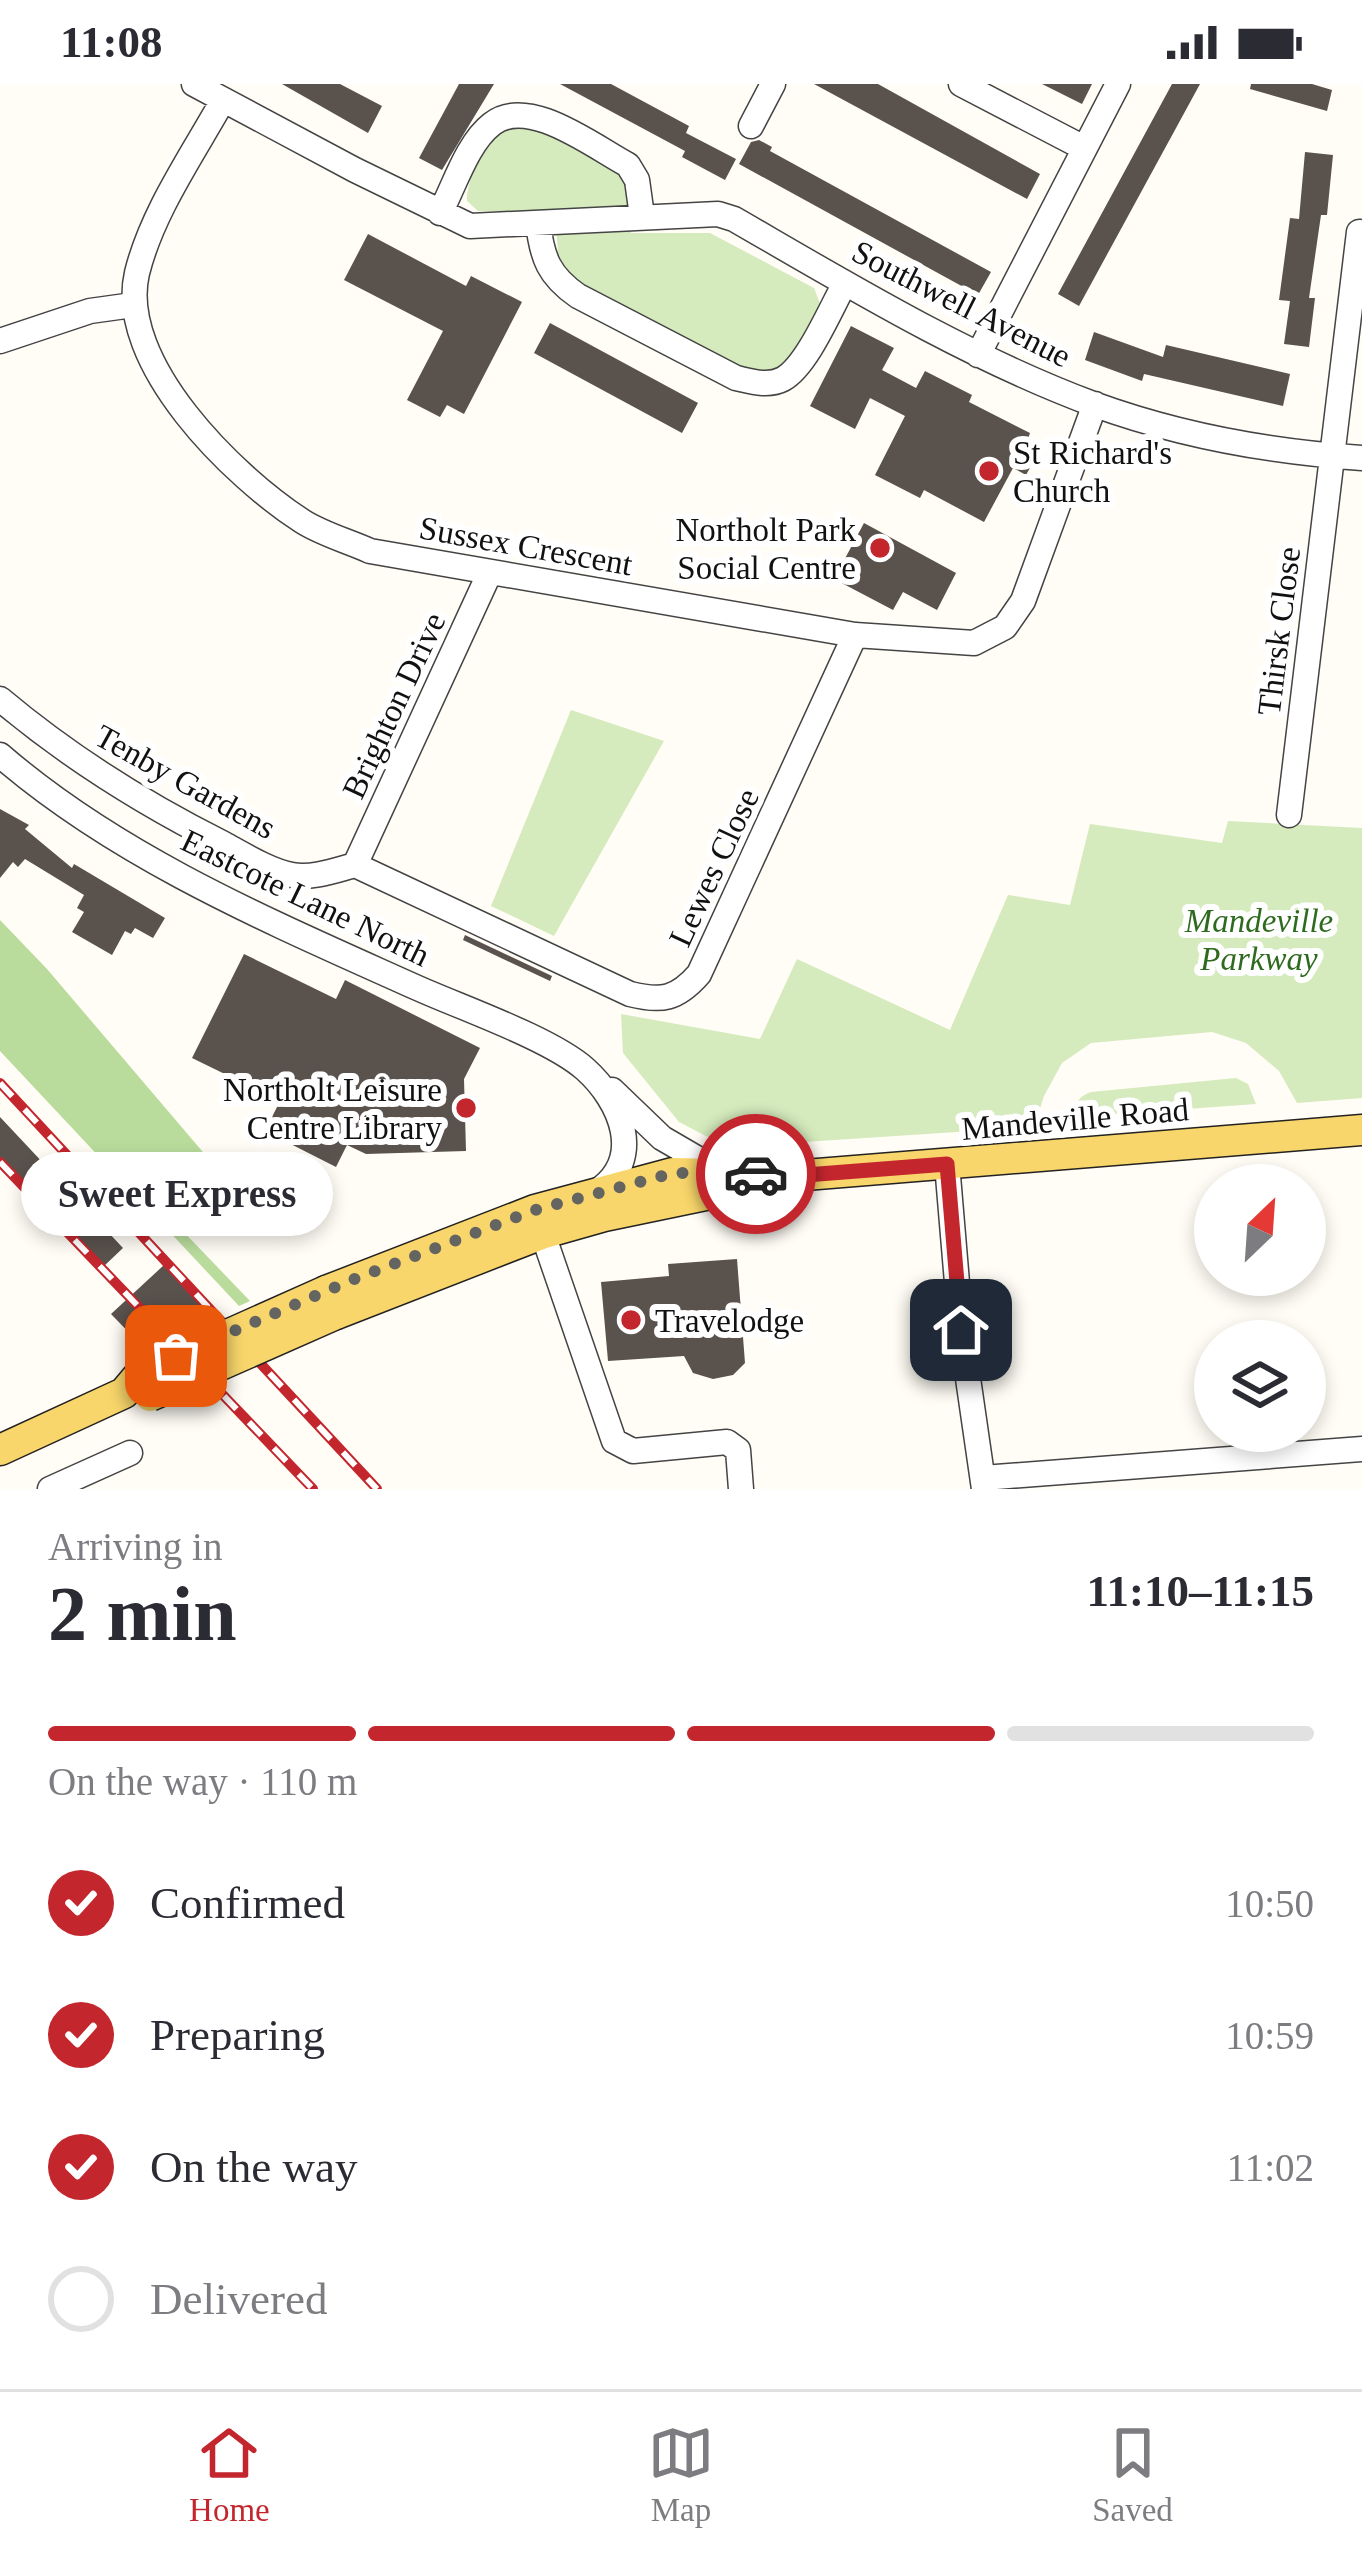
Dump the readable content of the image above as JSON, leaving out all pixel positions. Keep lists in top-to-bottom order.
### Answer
{
  "streets": {
    "main road": ["Mandeville Road"],
    "street": [
      "Southwell Avenue",
      "Sussex Crescent",
      "Thirsk Close",
      "Brighton Drive",
      "Tenby Gardens",
      "Lewes Close",
      "Eastcote Lane North"
    ]
  },
  "crossings": [
    ["Southwell Avenue", "Sussex Crescent"],
    ["Southwell Avenue", "Thirsk Close"],
    ["Sussex Crescent", "Brighton Drive"],
    ["Sussex Crescent", "Lewes Close"],
    ["Brighton Drive", "Tenby Gardens"],
    ["Brighton Drive", "Lewes Close"],
    ["Tenby Gardens", "Lewes Close"],
    ["Eastcote Lane North", "Mandeville Road"]
  ],
  "parks": ["Mandeville Parkway"],
  "places": [
    "St Richard's Church",
    "Northolt Park Social Centre",
    "Northolt Leisure Centre Library",
    "Travelodge",
    "Sweet Express"
  ],
  "north": "top right",
  "page": {
    "status": "11:08",
    "bubble": "Sweet Express",
    "heading": ["2 min", "Arriving in", "11:10–11:15"],
    "bar": "On the way · 110 m",
    "list": [
      ["Confirmed", "10:50"],
      ["Preparing", "10:59"],
      ["On the way", "11:02"],
      "Delivered"
    ],
    "tabs": ["Home", "Map", "Saved"]
  }
}
